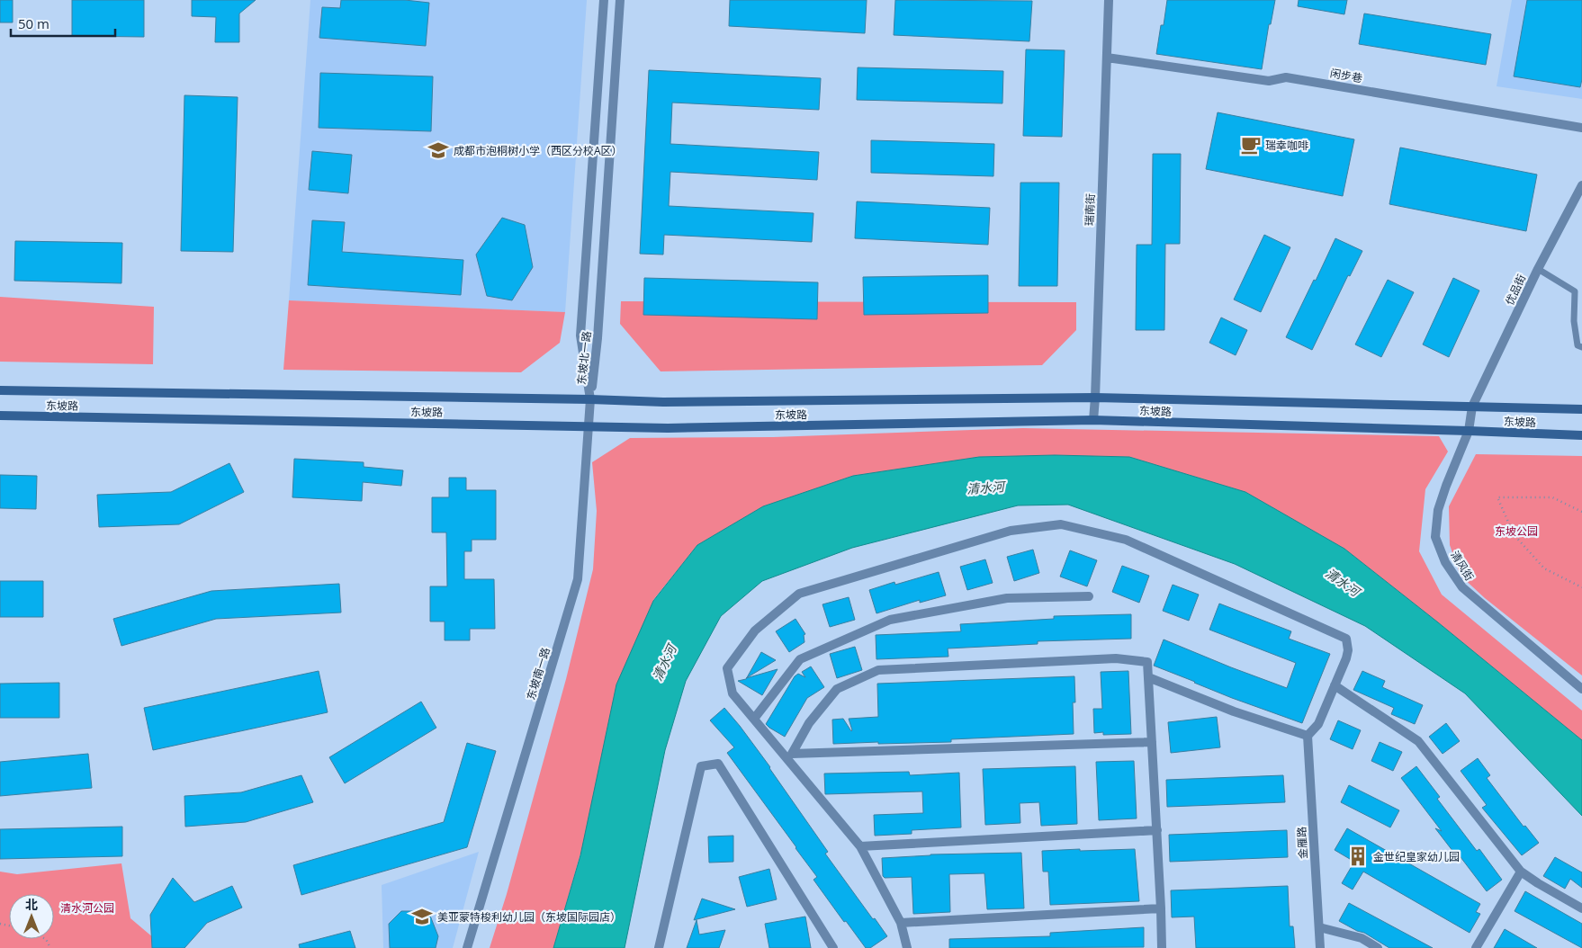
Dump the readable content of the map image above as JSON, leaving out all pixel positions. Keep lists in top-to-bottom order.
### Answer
{
  "streets": {
    "main road": ["东坡路"],
    "street": [
      "闲步巷",
      "瑞南街",
      "优品街",
      "东坡北一路",
      "清风街",
      "东坡南一路",
      "金雁路"
    ]
  },
  "crossings": [
    ["闲步巷", "瑞南街"],
    ["瑞南街", "东坡路"],
    ["优品街", "东坡路"],
    ["优品街", "清风街"],
    ["东坡北一路", "东坡路"],
    ["东坡北一路", "东坡南一路"],
    ["东坡路", "清风街"],
    ["东坡路", "东坡南一路"]
  ],
  "water": ["清水河"],
  "parks": ["东坡公园", "清水河公园"],
  "places": {
    "cafe": ["瑞幸咖啡"],
    "school or university": ["成都市泡桐树小学（西区分校A区）", "美亚蒙特梭利幼儿园（东坡国际园店）"],
    "building": ["金世纪皇家幼儿园"]
  },
  "scale_bar": "50 m",
  "north": "top"
}
